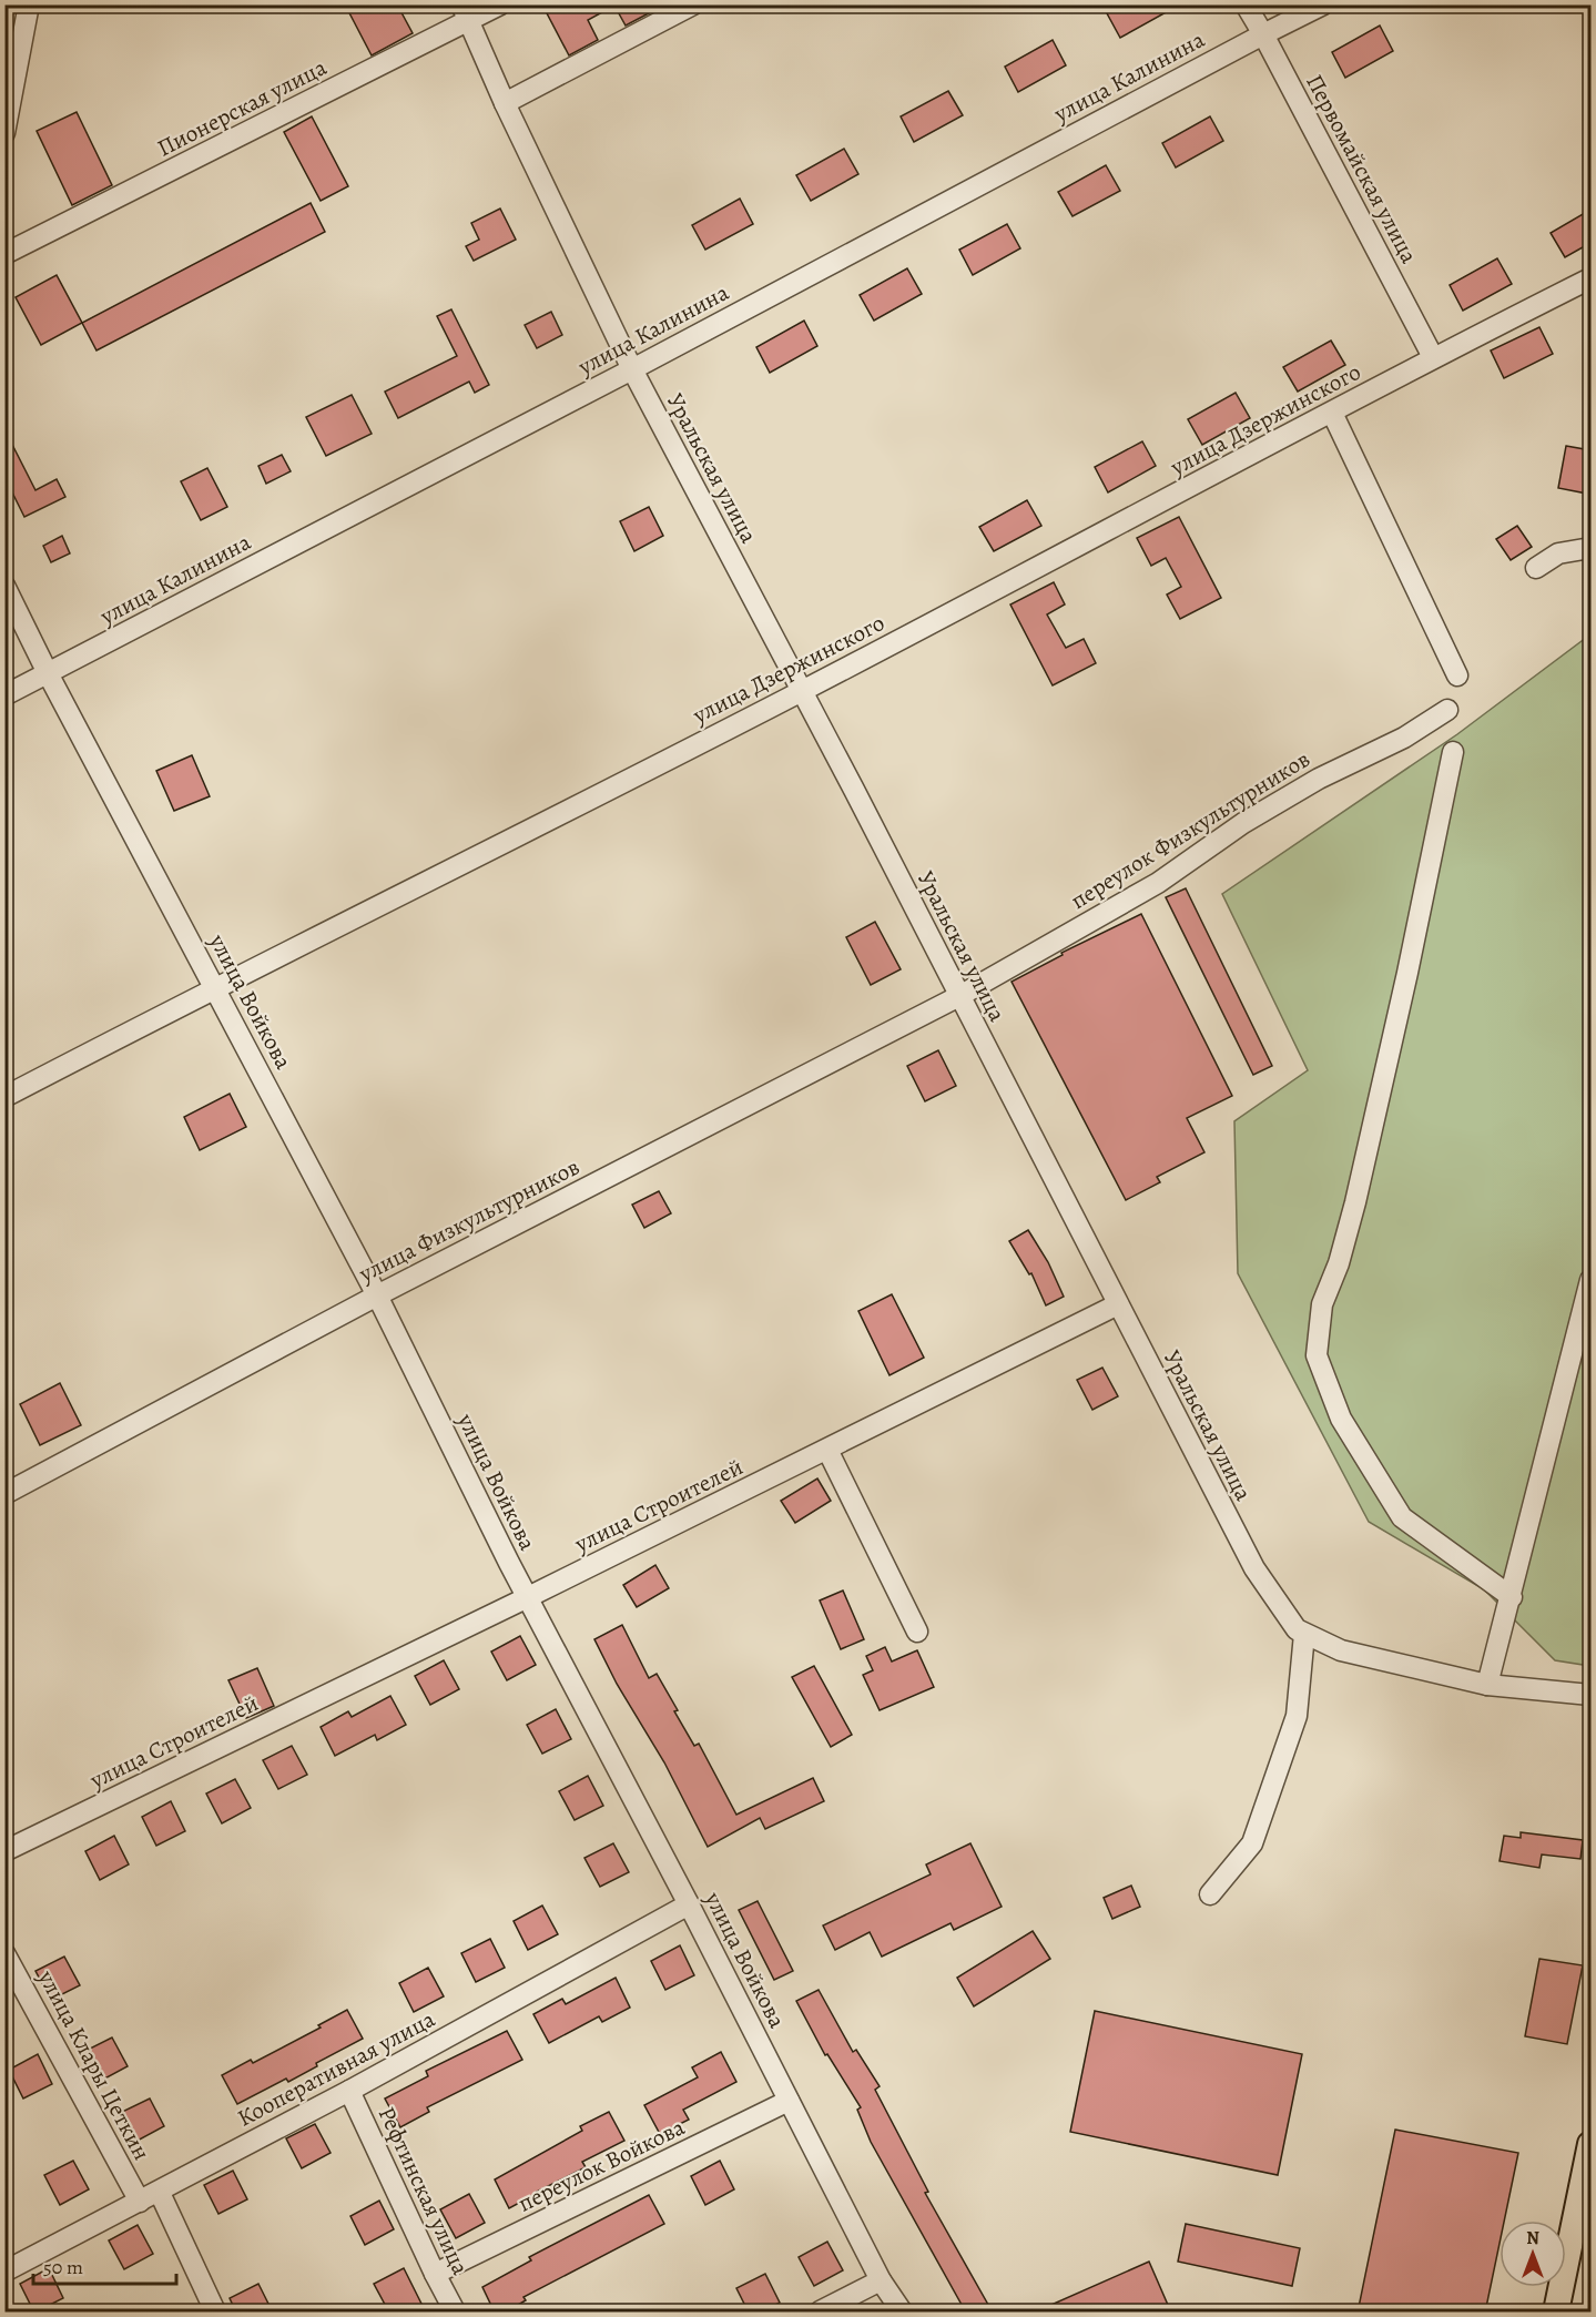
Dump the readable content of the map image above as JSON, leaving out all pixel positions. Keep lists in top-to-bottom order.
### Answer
{
  "streets": {
    "street": [
      "улица Калинина",
      "Пионерская улица",
      "Первомайская улица",
      "улица Дзержинского",
      "Уральская улица",
      "переулок Физкультурников",
      "улица Войкова",
      "улица Физкультурников",
      "улица Строителей",
      "улица Клары Цеткин",
      "Кооперативная улица",
      "переулок Войкова",
      "Рефтинская улица"
    ]
  },
  "crossings": [
    ["улица Калинина", "Первомайская улица"],
    ["улица Калинина", "Уральская улица"],
    ["улица Калинина", "улица Войкова"],
    ["Пионерская улица", "Уральская улица"],
    ["Первомайская улица", "улица Дзержинского"],
    ["улица Дзержинского", "Уральская улица"],
    ["улица Дзержинского", "улица Войкова"],
    ["Уральская улица", "переулок Физкультурников"],
    ["Уральская улица", "улица Физкультурников"],
    ["Уральская улица", "улица Строителей"],
    ["переулок Физкультурников", "улица Физкультурников"],
    ["улица Войкова", "улица Физкультурников"],
    ["улица Войкова", "улица Строителей"],
    ["улица Войкова", "Кооперативная улица"],
    ["улица Войкова", "переулок Войкова"],
    ["улица Клары Цеткин", "Кооперативная улица"],
    ["Кооперативная улица", "Рефтинская улица"],
    ["переулок Войкова", "Рефтинская улица"]
  ],
  "scale_bar": "50 m",
  "north": "top"
}
